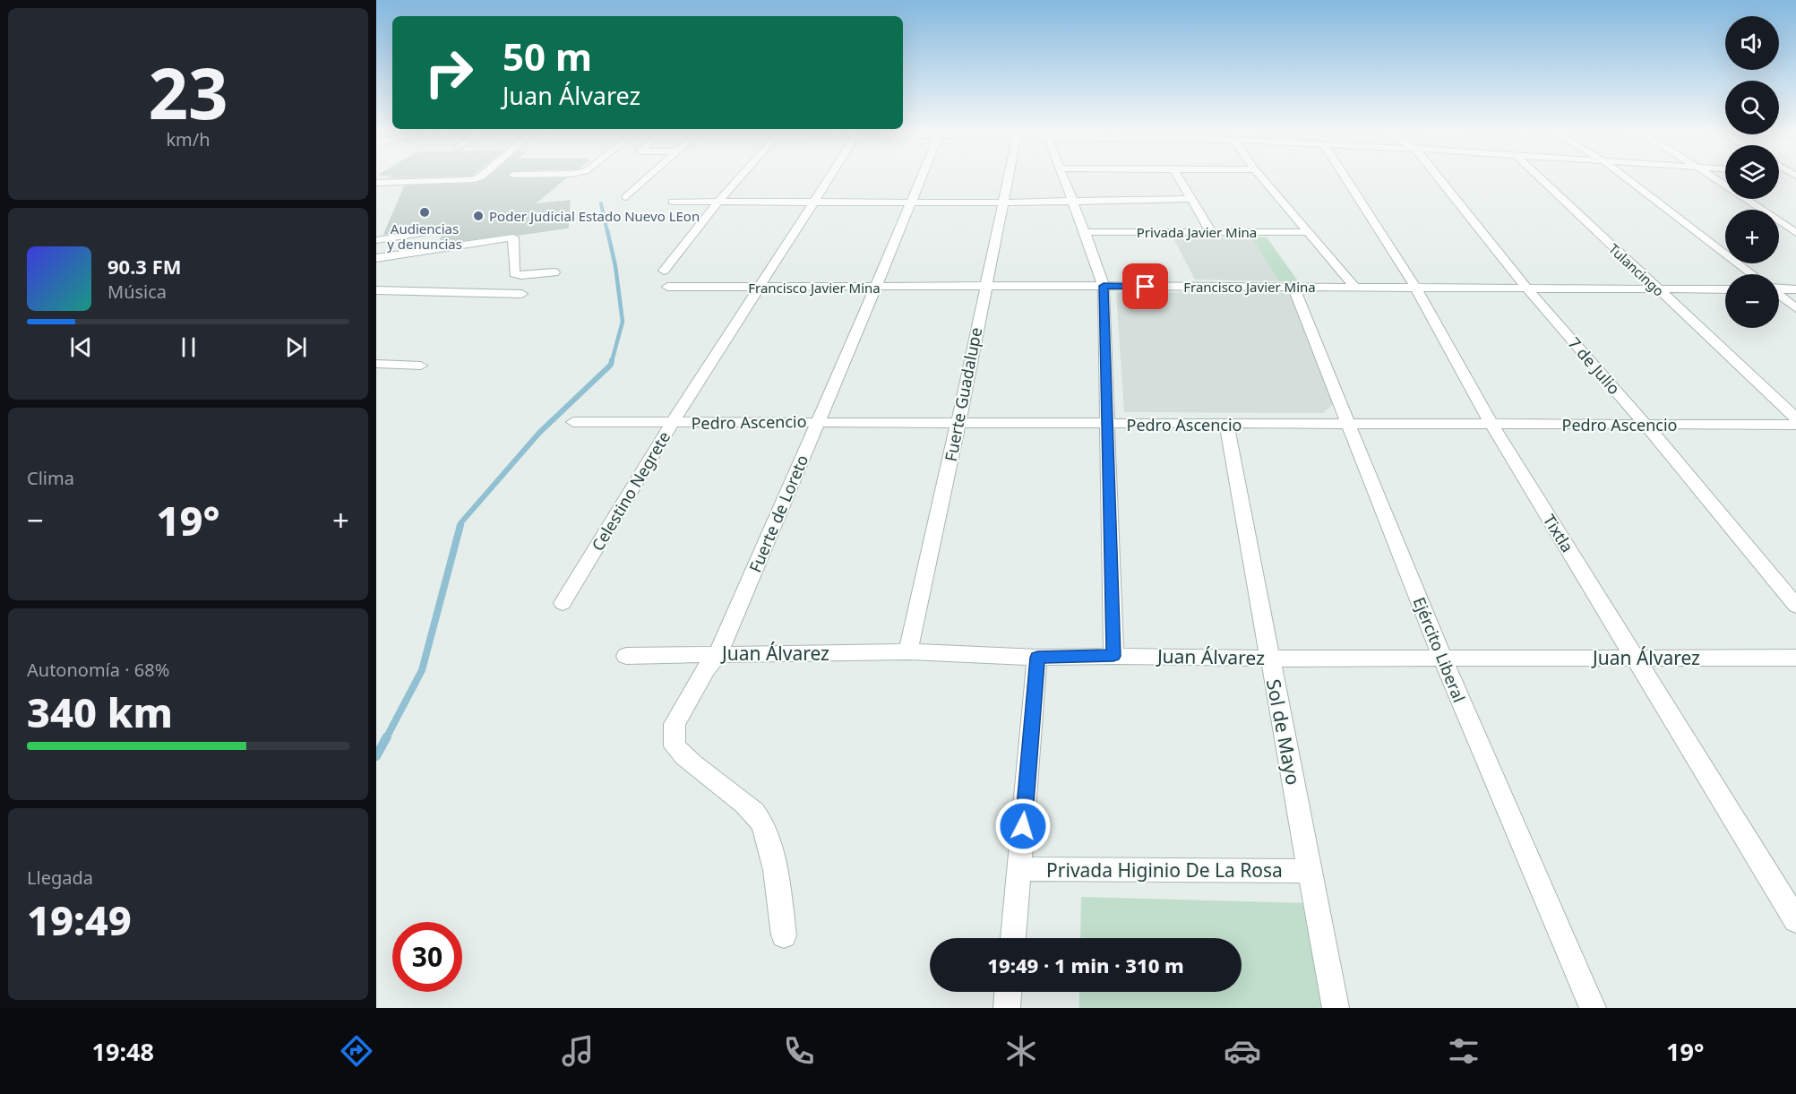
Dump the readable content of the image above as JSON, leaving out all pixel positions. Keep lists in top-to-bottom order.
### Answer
{
  "streets": {
    "street": [
      "Privada Javier Mina",
      "Tulancingo",
      "Francisco Javier Mina",
      "7 de Julio",
      "Fuerte Guadalupe",
      "Pedro Ascencio",
      "Celestino Negrete",
      "Fuerte de Loreto",
      "Tixtla",
      "Ejército Liberal",
      "Juan Álvarez",
      "Sol de Mayo",
      "Privada Higinio De La Rosa"
    ]
  },
  "crossings": [
    ["Tulancingo", "Francisco Javier Mina"],
    ["Francisco Javier Mina", "7 de Julio"],
    ["Francisco Javier Mina", "Fuerte Guadalupe"],
    ["Francisco Javier Mina", "Celestino Negrete"],
    ["Francisco Javier Mina", "Fuerte de Loreto"],
    ["Francisco Javier Mina", "Tixtla"],
    ["Francisco Javier Mina", "Ejército Liberal"],
    ["7 de Julio", "Pedro Ascencio"],
    ["Fuerte Guadalupe", "Pedro Ascencio"],
    ["Fuerte Guadalupe", "Juan Álvarez"],
    ["Pedro Ascencio", "Celestino Negrete"],
    ["Pedro Ascencio", "Fuerte de Loreto"],
    ["Pedro Ascencio", "Tixtla"],
    ["Pedro Ascencio", "Ejército Liberal"],
    ["Pedro Ascencio", "Sol de Mayo"],
    ["Fuerte de Loreto", "Juan Álvarez"],
    ["Tixtla", "Juan Álvarez"],
    ["Ejército Liberal", "Juan Álvarez"],
    ["Juan Álvarez", "Sol de Mayo"],
    ["Sol de Mayo", "Privada Higinio De La Rosa"]
  ],
  "places": ["Audiencias y denuncias", "Poder Judicial Estado Nuevo LEon"],
  "page": {
    "tile": [
      ["23", "km/h"],
      "Clima",
      ["Autonomía · 68%", "340 km"],
      ["Llegada", "19:49"]
    ],
    "map_buttons": ["+", "−"],
    "turn": ["50 m", "Juan Álvarez"],
    "song": ["90.3 FM", "Música"],
    "heat": ["−", "19°", "+"],
    "limit": "30",
    "trip": "19:49 · 1 min · 310 m",
    "tabs": ["19:48", "19°"]
  }
}
